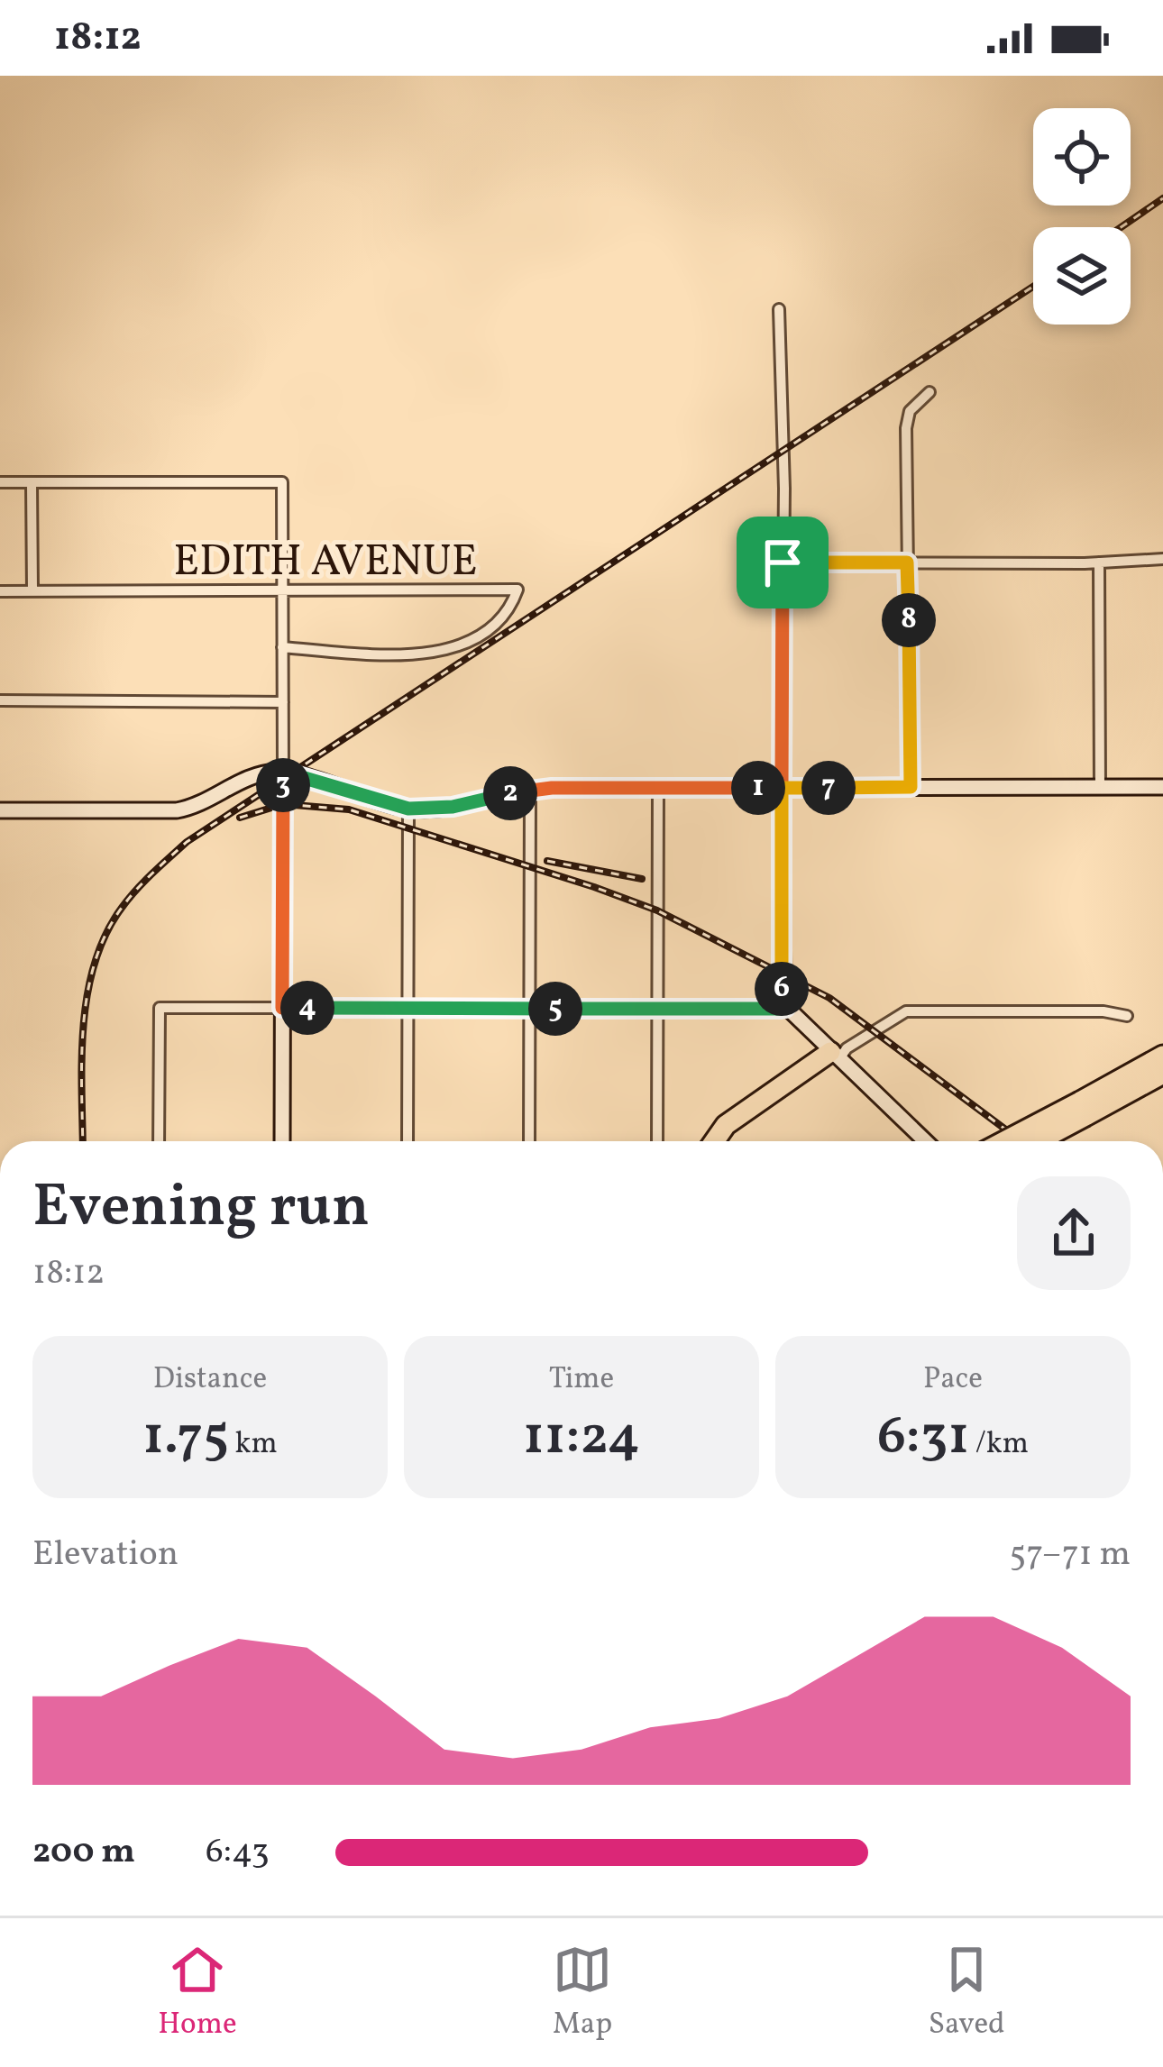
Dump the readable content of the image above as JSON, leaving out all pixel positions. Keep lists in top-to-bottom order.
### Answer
{
  "streets": {
    "street": ["EDITH AVENUE"]
  },
  "page": {
    "status": "18:12",
    "pins": [
      "8",
      "3",
      "1",
      "7",
      "2",
      "6",
      "4",
      "5"
    ],
    "heading": ["Evening run", "18:12"],
    "stats": [
      ["Distance", "1.75 km"],
      ["Time", "11:24"],
      ["Pace", "6:31 /km"]
    ],
    "chart": ["Elevation", "57–71 m"],
    "list": [
      {
        "name": "200 m",
        "note": "6:43"
      }
    ],
    "tabs": ["Home", "Map", "Saved"]
  }
}
